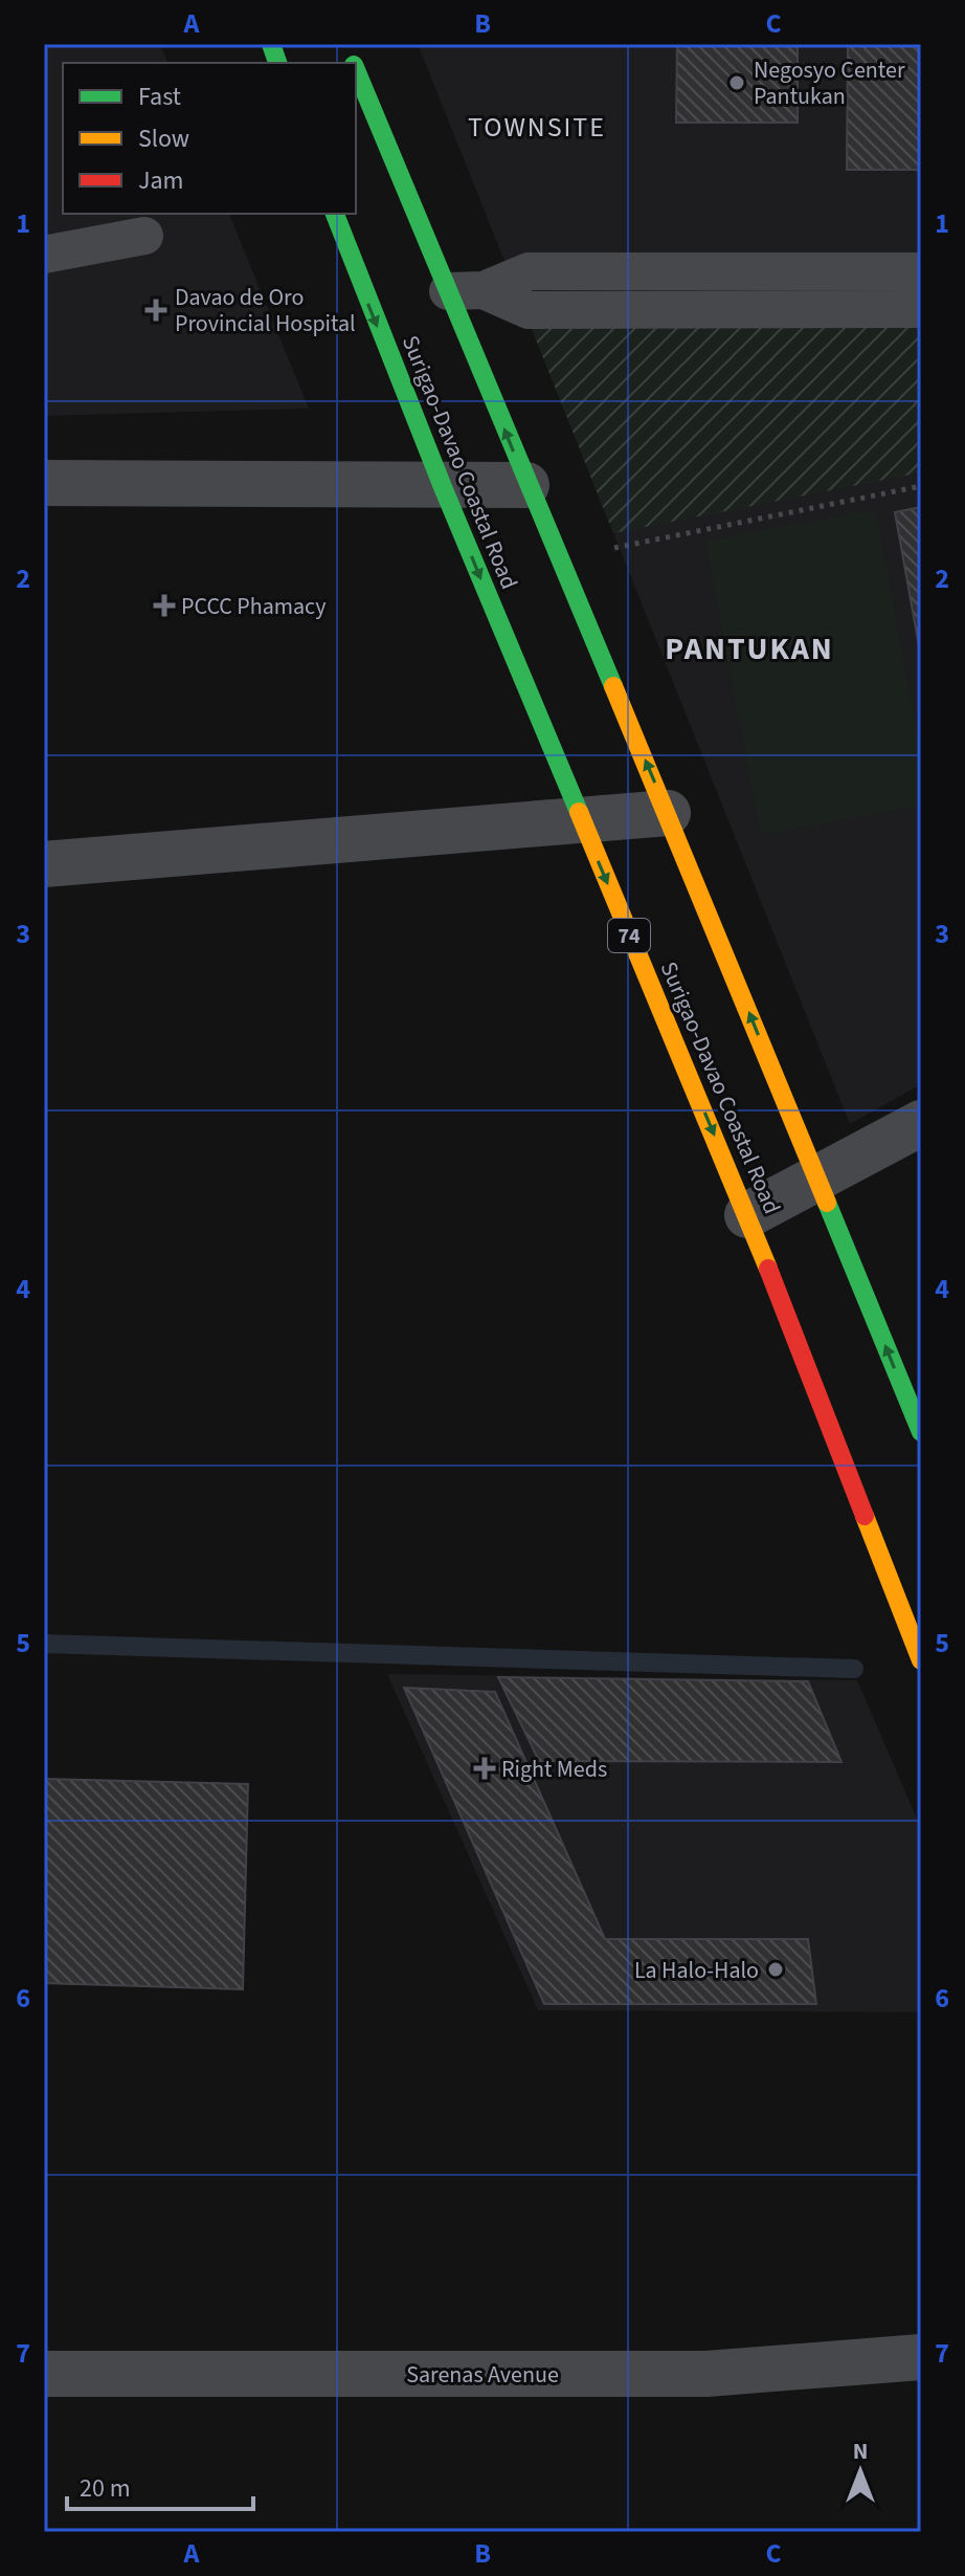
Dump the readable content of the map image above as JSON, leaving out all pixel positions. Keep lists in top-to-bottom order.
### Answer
{
  "streets": {
    "highway": ["Surigao-Davao Coastal Road", "74"],
    "street": ["Sarenas Avenue"]
  },
  "districts": ["TOWNSITE", "PANTUKAN"],
  "places": {
    "other": ["Negosyo Center Pantukan", "La Halo-Halo"],
    "health": ["Davao de Oro Provincial Hospital", "PCCC Phamacy", "Right Meds"]
  },
  "legend": ["Fast", "Slow", "Jam"],
  "scale_bar": "20 m",
  "north": "top",
  "grid": {
    "columns": ["A", "B", "C"],
    "rows": [
      "1",
      "2",
      "3",
      "4",
      "5",
      "6",
      "7"
    ]
  }
}
